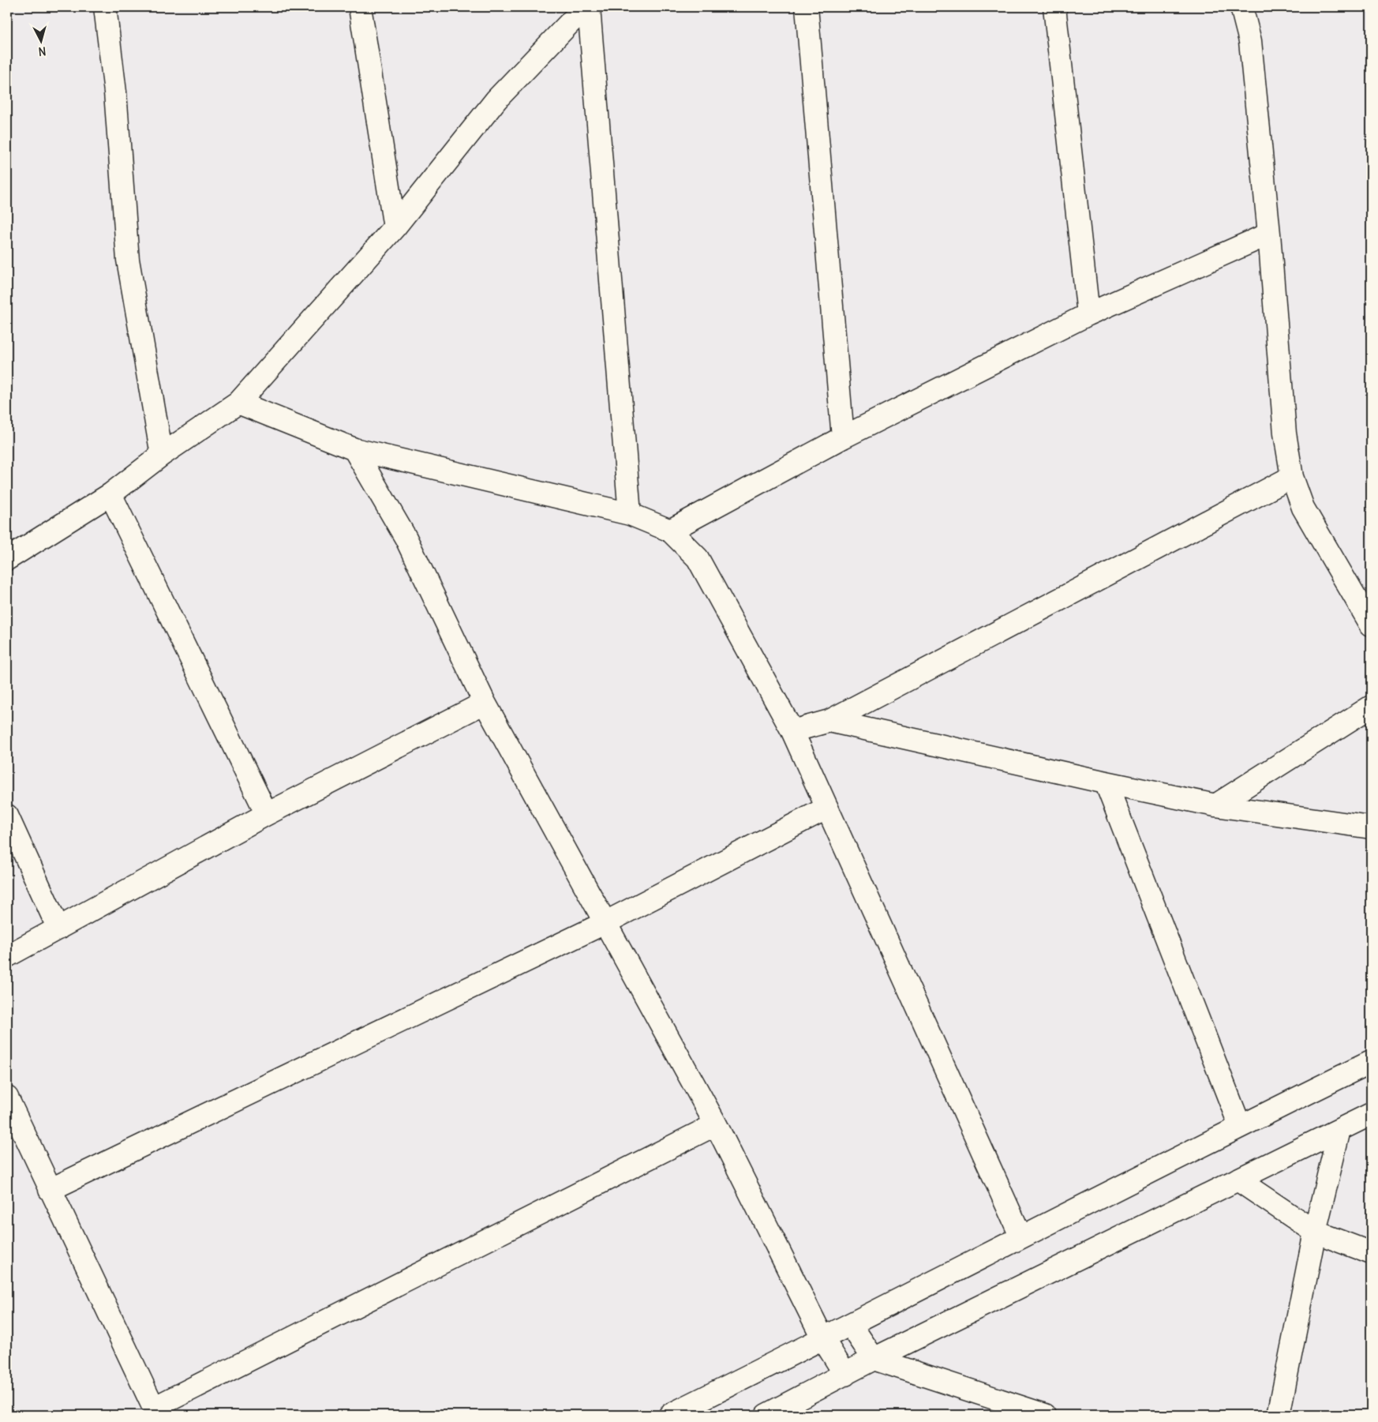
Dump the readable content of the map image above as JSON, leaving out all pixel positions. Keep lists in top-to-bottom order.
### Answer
{
  "north": "bottom"
}
